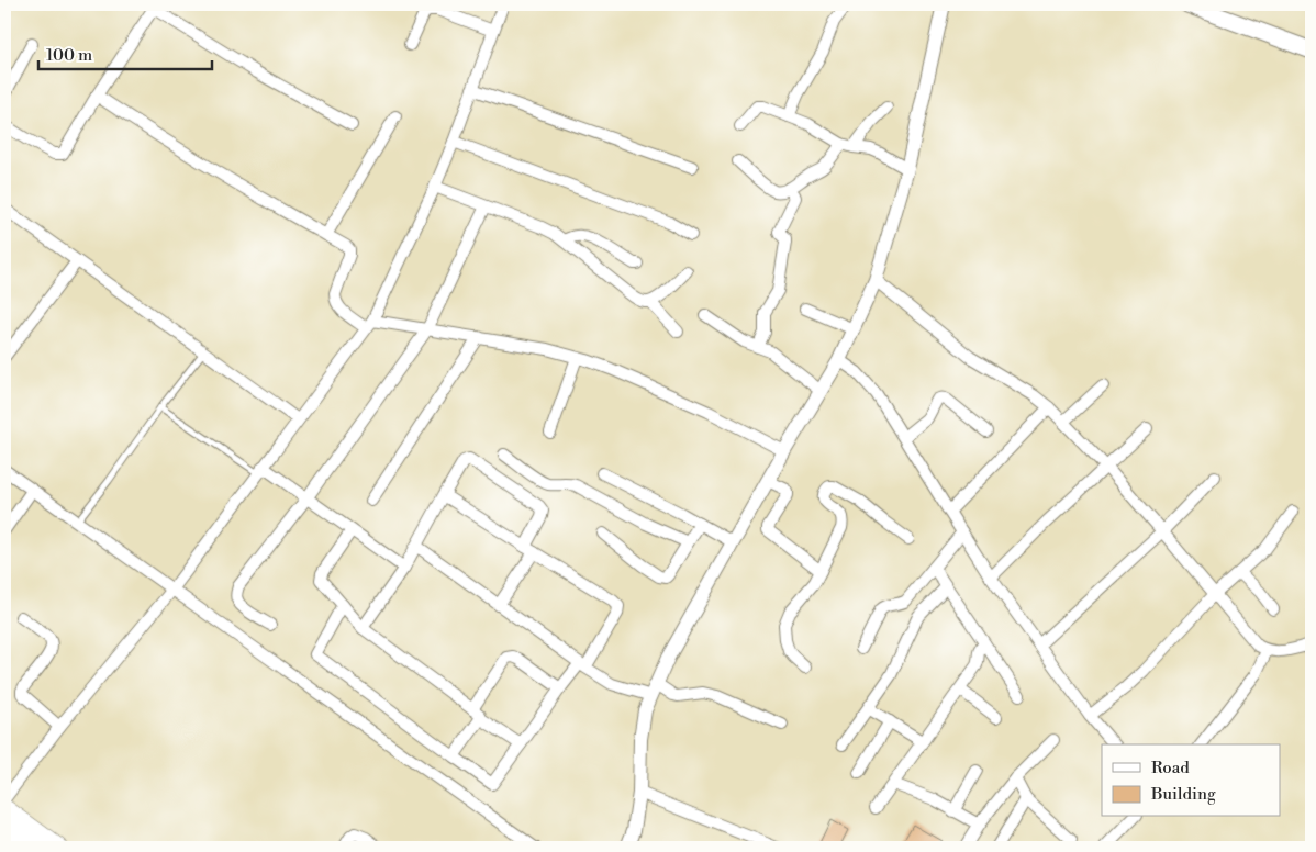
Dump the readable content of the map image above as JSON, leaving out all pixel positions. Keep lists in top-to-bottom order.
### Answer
{
  "legend": ["Road", "Building"],
  "scale_bar": "100 m"
}
